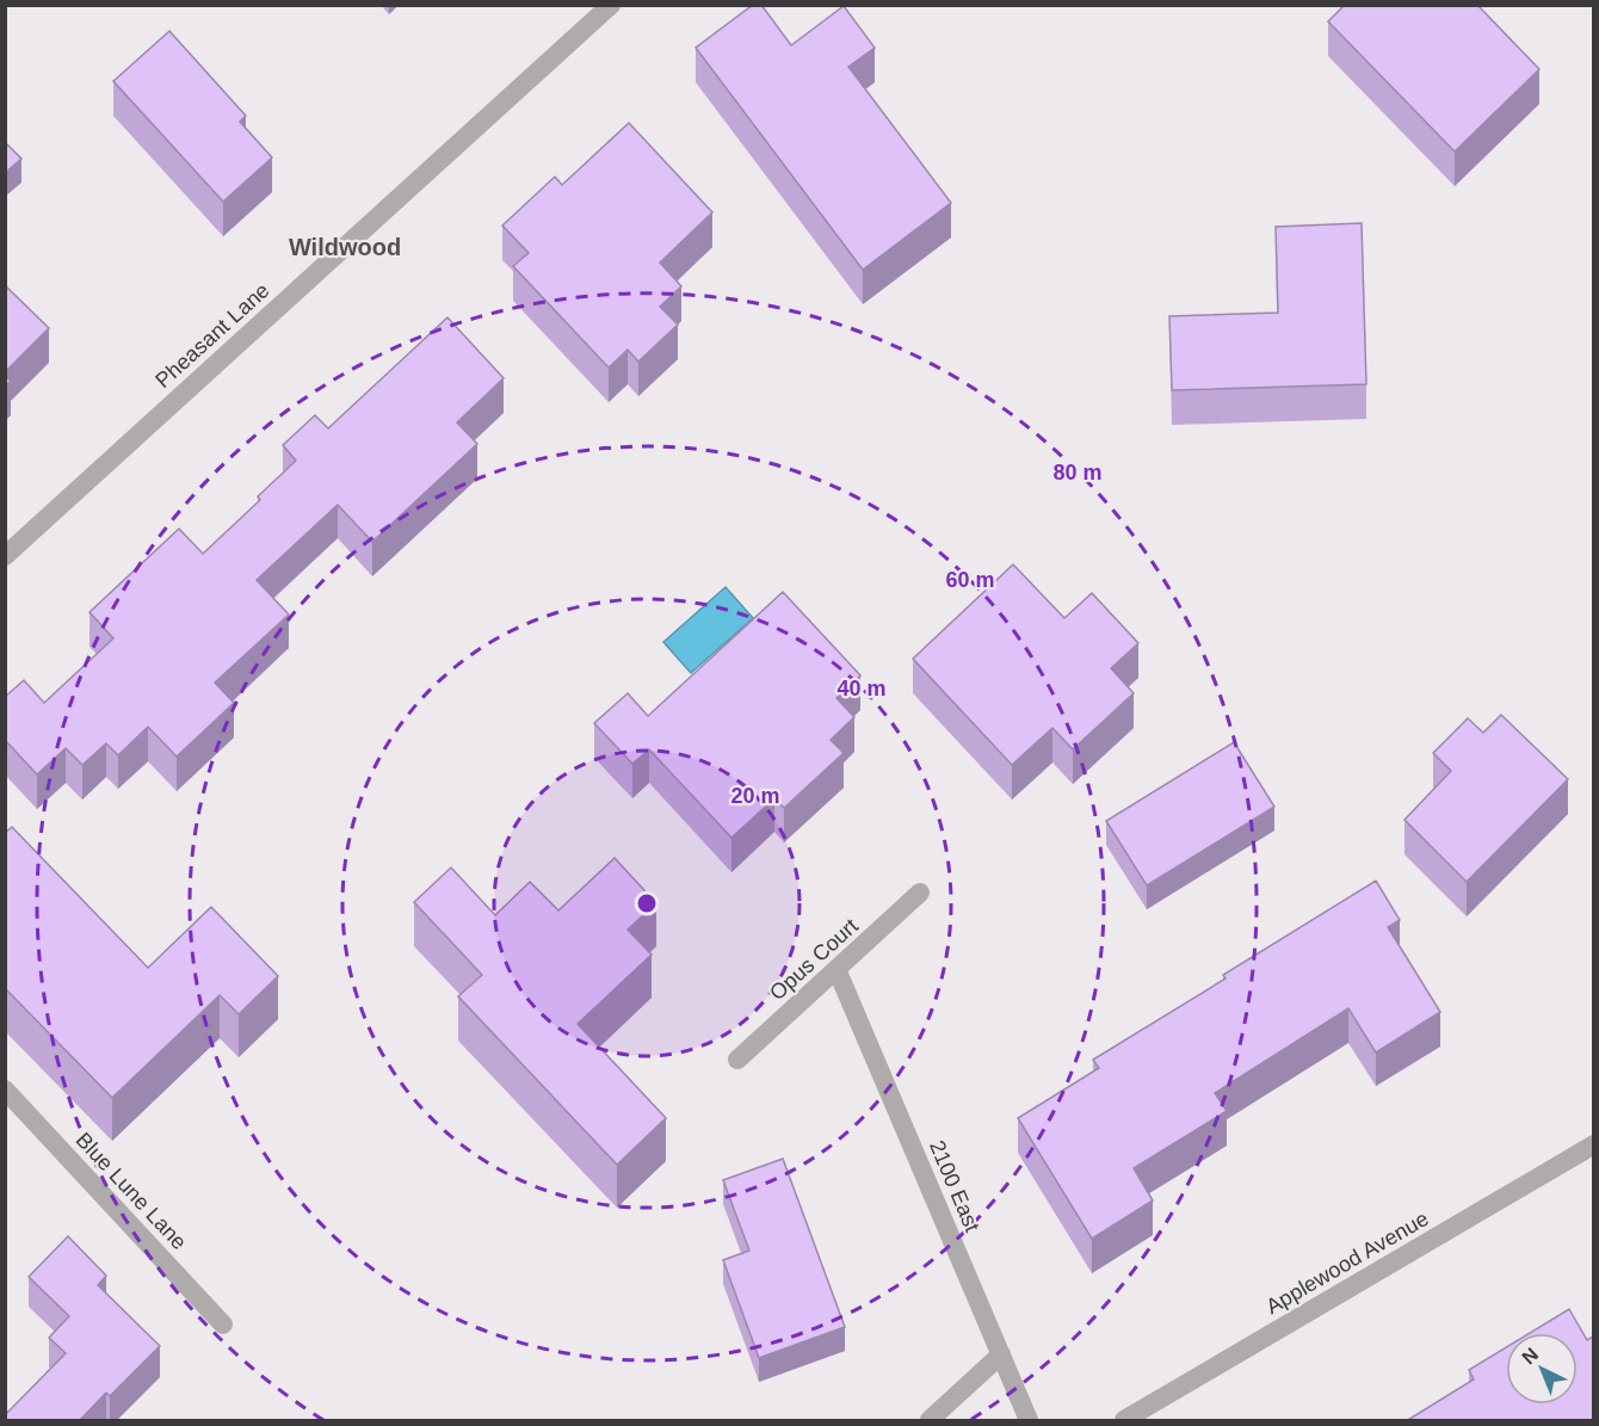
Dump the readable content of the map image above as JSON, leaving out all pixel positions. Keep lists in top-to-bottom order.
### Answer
{
  "streets": {
    "street": [
      "Pheasant Lane",
      "Opus Court",
      "2100 East",
      "Blue Lune Lane",
      "Applewood Avenue"
    ]
  },
  "crossings": [
    ["Opus Court", "2100 East"]
  ],
  "districts": ["Wildwood"],
  "north": "top left",
  "rings": [
    "80 m",
    "60 m",
    "40 m",
    "20 m"
  ]
}
